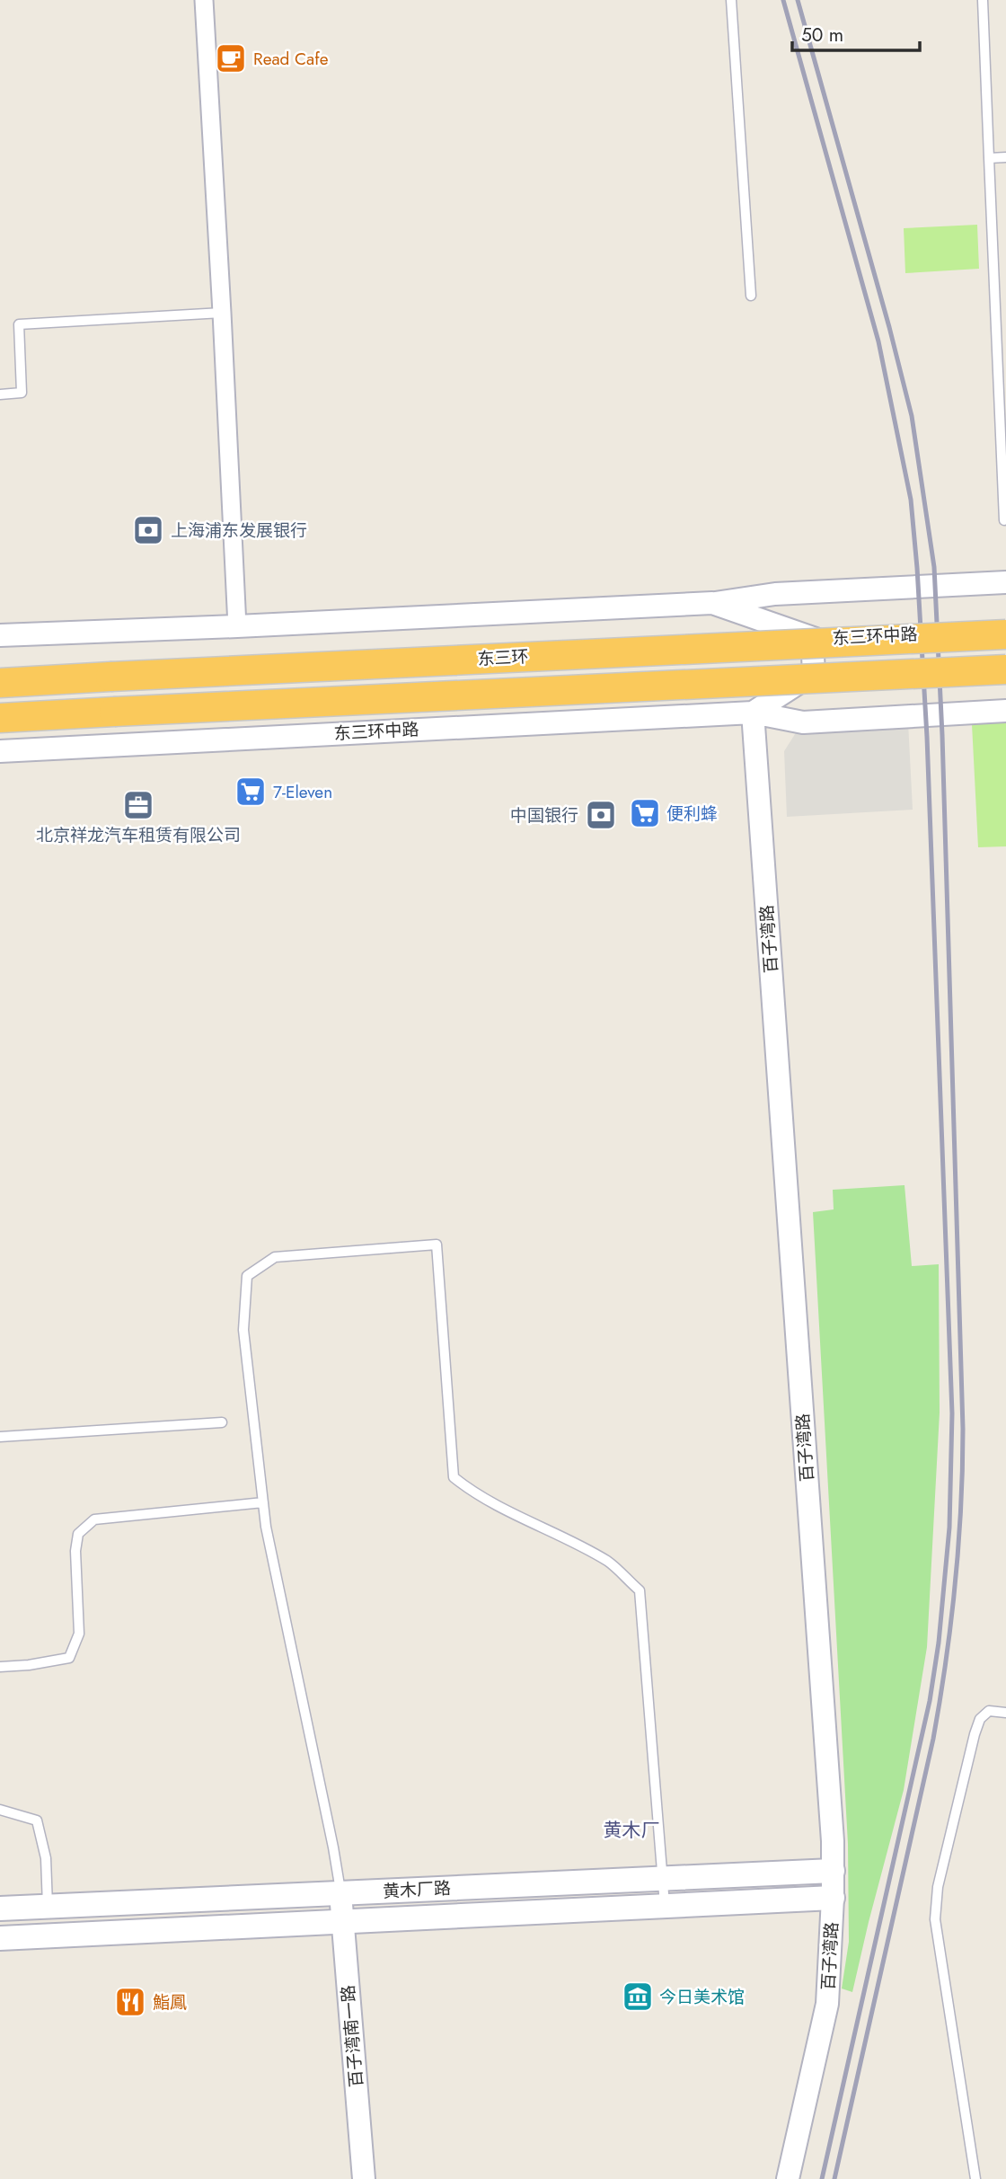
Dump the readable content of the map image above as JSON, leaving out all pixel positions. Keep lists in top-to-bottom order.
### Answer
{
  "streets": {
    "highway": ["东三环"],
    "main road": ["黄木厂路"],
    "street": ["东三环中路", "百子湾路", "百子湾南一路"]
  },
  "crossings": [
    ["东三环中路", "百子湾路"],
    ["百子湾路", "黄木厂路"],
    ["黄木厂路", "百子湾南一路"]
  ],
  "districts": ["黄木厂"],
  "places": {
    "cafe": ["Read Cafe"],
    "bank": ["上海浦东发展银行", "中国银行"],
    "supermarket": ["7-Eleven", "便利蜂"],
    "office": ["北京祥龙汽车租赁有限公司"],
    "museum": ["今日美术馆"],
    "restaurant": ["鮨鳳"]
  },
  "scale_bar": "50 m"
}
